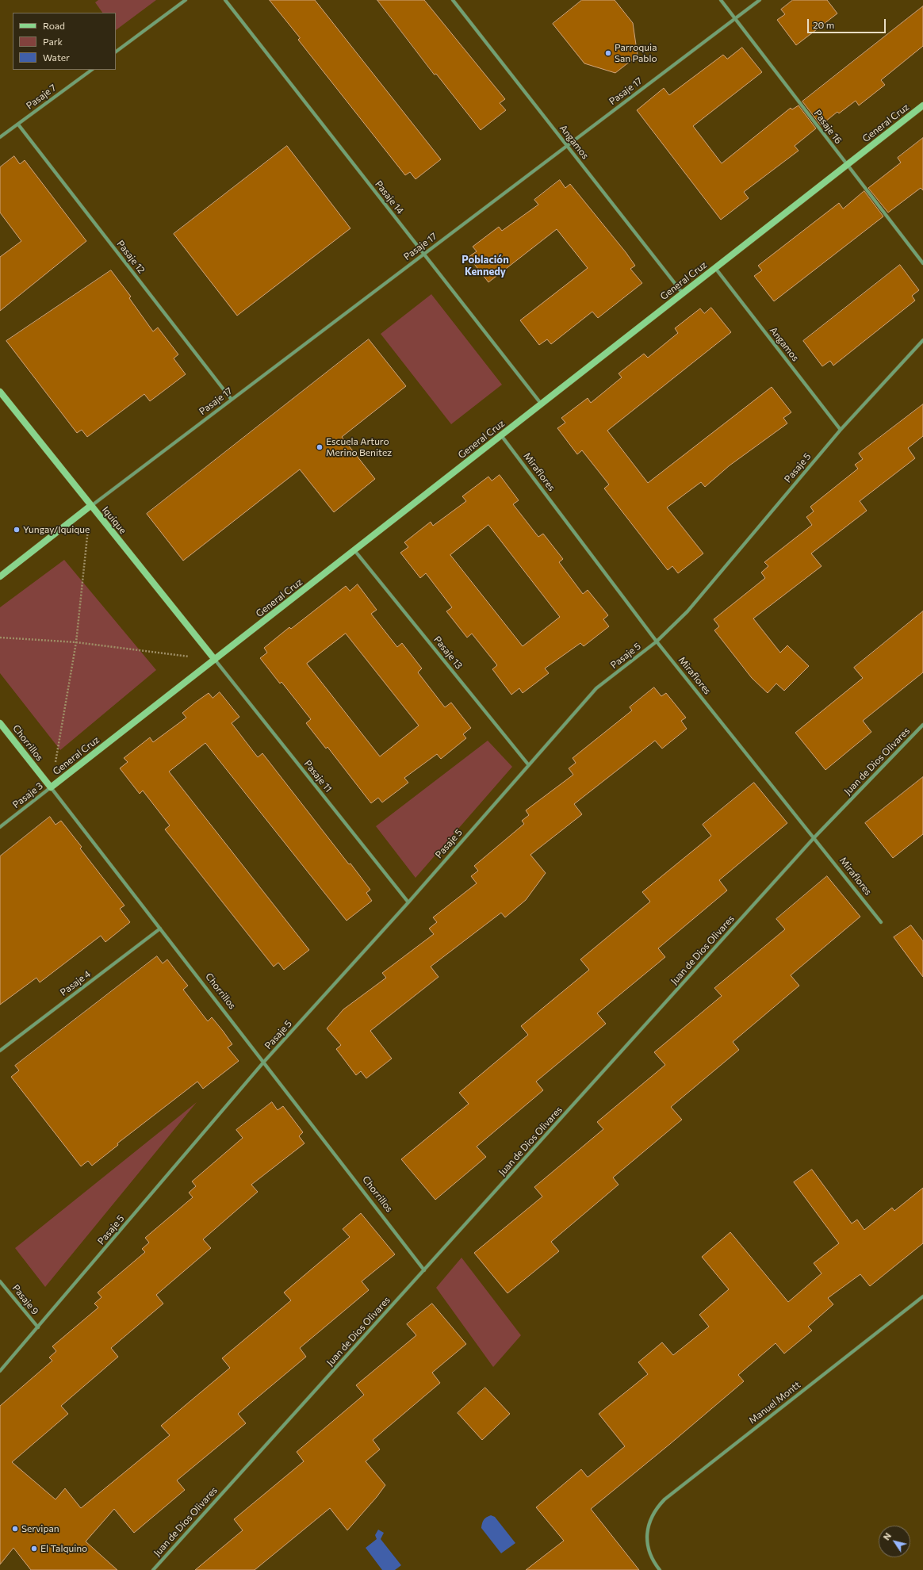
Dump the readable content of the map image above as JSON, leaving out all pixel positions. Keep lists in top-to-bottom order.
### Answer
{
  "streets": {
    "street": [
      "Pasaje 17",
      "Pasaje 7",
      "General Cruz",
      "Pasaje 16",
      "Angamos",
      "Pasaje 14",
      "Pasaje 12",
      "Pasaje 5",
      "Miraflores",
      "Iquique",
      "Pasaje 13",
      "Chorrillos",
      "Juan de Dios Olivares",
      "Pasaje 11",
      "Pasaje 3",
      "Pasaje 4",
      "Pasaje 9",
      "Manuel Montt"
    ]
  },
  "crossings": [
    ["Pasaje 17", "Pasaje 16"],
    ["Pasaje 17", "Angamos"],
    ["Pasaje 17", "Pasaje 14"],
    ["Pasaje 17", "Pasaje 12"],
    ["Pasaje 17", "Iquique"],
    ["Pasaje 7", "Pasaje 12"],
    ["General Cruz", "Pasaje 16"],
    ["General Cruz", "Angamos"],
    ["General Cruz", "Pasaje 14"],
    ["General Cruz", "Miraflores"],
    ["General Cruz", "Iquique"],
    ["General Cruz", "Pasaje 13"],
    ["General Cruz", "Chorrillos"],
    ["General Cruz", "Pasaje 11"],
    ["General Cruz", "Pasaje 3"],
    ["Angamos", "Pasaje 5"],
    ["Pasaje 5", "Miraflores"],
    ["Pasaje 5", "Pasaje 13"],
    ["Pasaje 5", "Chorrillos"],
    ["Pasaje 5", "Pasaje 11"],
    ["Pasaje 5", "Pasaje 9"],
    ["Miraflores", "Juan de Dios Olivares"],
    ["Iquique", "Pasaje 11"],
    ["Chorrillos", "Juan de Dios Olivares"],
    ["Chorrillos", "Pasaje 3"],
    ["Chorrillos", "Pasaje 4"]
  ],
  "districts": ["Población Kennedy"],
  "places": [
    "Parroquia San Pablo",
    "Escuela Arturo Merino Benitez",
    "Yungay/Iquique",
    "Servipan",
    "El Talquino"
  ],
  "legend": ["Road", "Park", "Water"],
  "scale_bar": "20 m",
  "north": "top left"
}
